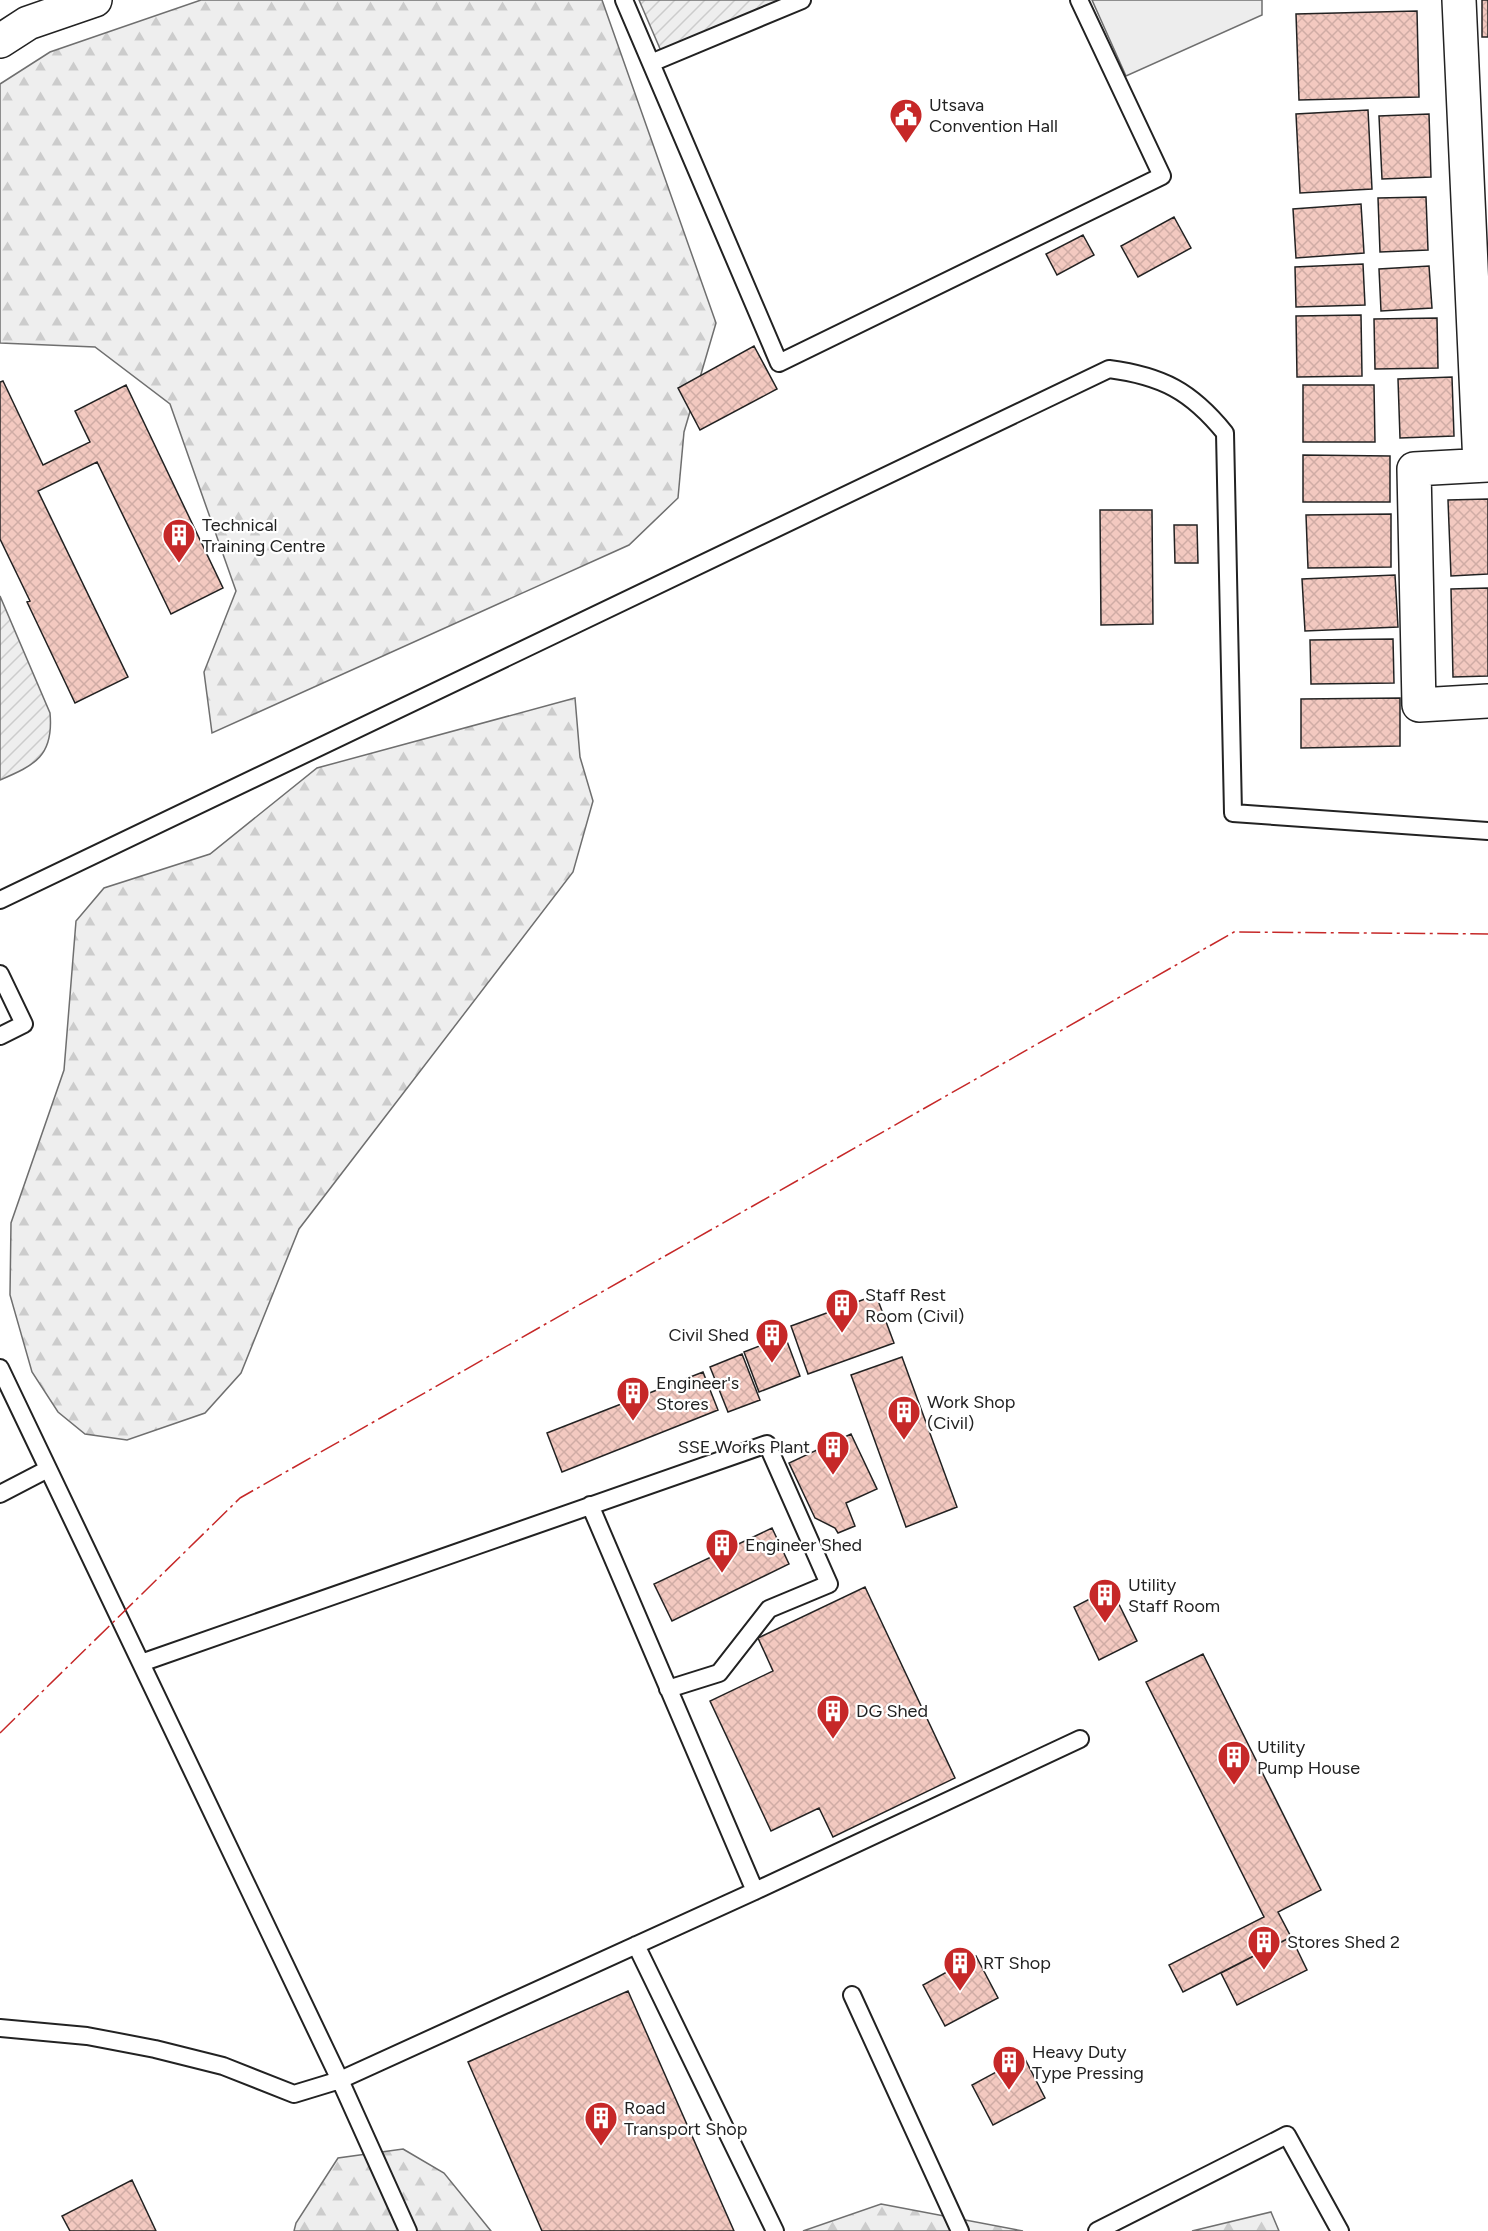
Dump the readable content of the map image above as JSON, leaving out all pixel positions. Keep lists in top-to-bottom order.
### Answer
{
  "places": {
    "public building": ["Utsava Convention Hall"],
    "building": [
      "Technical Training Centre",
      "Staff Rest Room (Civil)",
      "Civil Shed",
      "Engineer's Stores",
      "Work Shop (Civil)",
      "SSE Works Plant",
      "Engineer Shed",
      "Utility Staff Room",
      "DG Shed",
      "Utility Pump House",
      "Stores Shed 2",
      "RT Shop",
      "Heavy Duty Type Pressing",
      "Road Transport Shop"
    ]
  }
}
